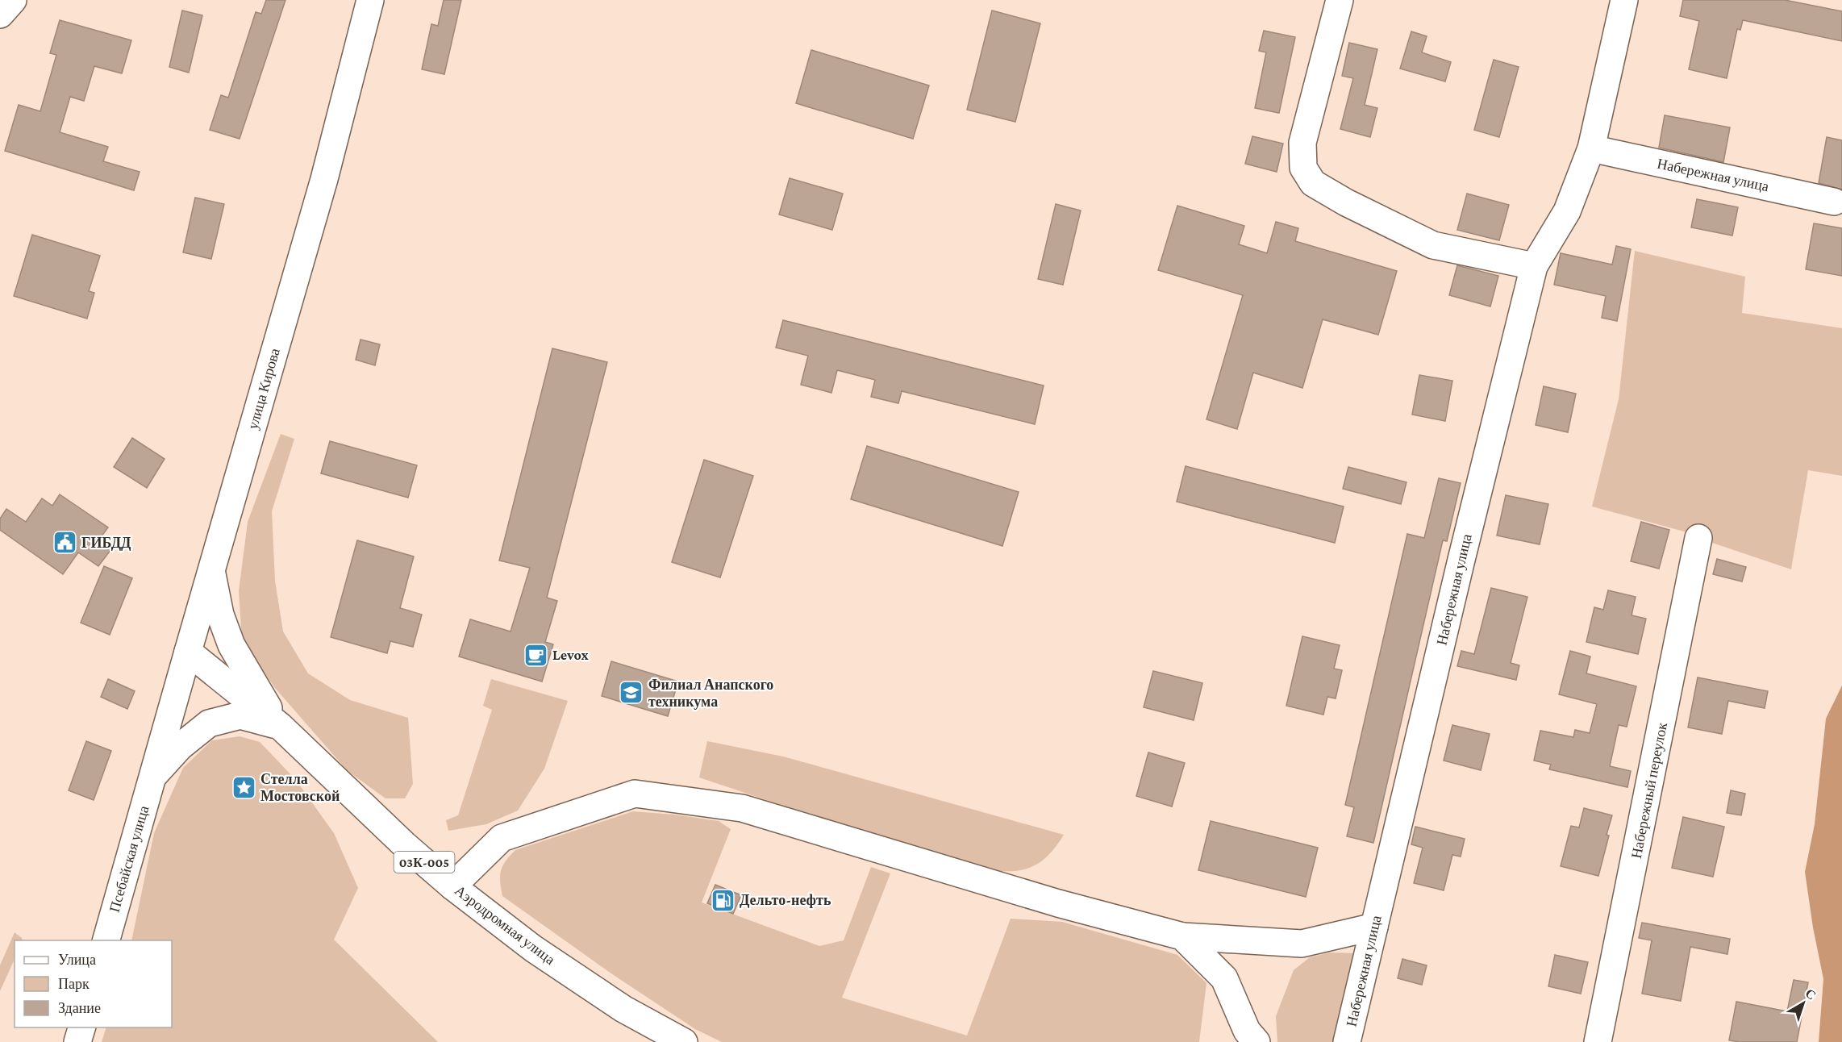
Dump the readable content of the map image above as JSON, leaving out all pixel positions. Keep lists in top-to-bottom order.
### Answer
{
  "streets": {
    "street": [
      "Набережная улица",
      "улица Кирова",
      "Набережный переулок",
      "Псебайская улица",
      "03К-005",
      "Аэродромная улица"
    ]
  },
  "crossings": [
    ["улица Кирова", "Псебайская улица"],
    ["улица Кирова", "Аэродромная улица"],
    ["Псебайская улица", "Аэродромная улица"]
  ],
  "places": {
    "public building": ["ГИБДД"],
    "cafe": ["Levox"],
    "school or university": ["Филиал Анапского техникума"],
    "place": ["Стелла Мостовской"],
    "fuel station": ["Дельто-нефть"]
  },
  "legend": ["Улица", "Парк", "Здание"],
  "north": "top right"
}
